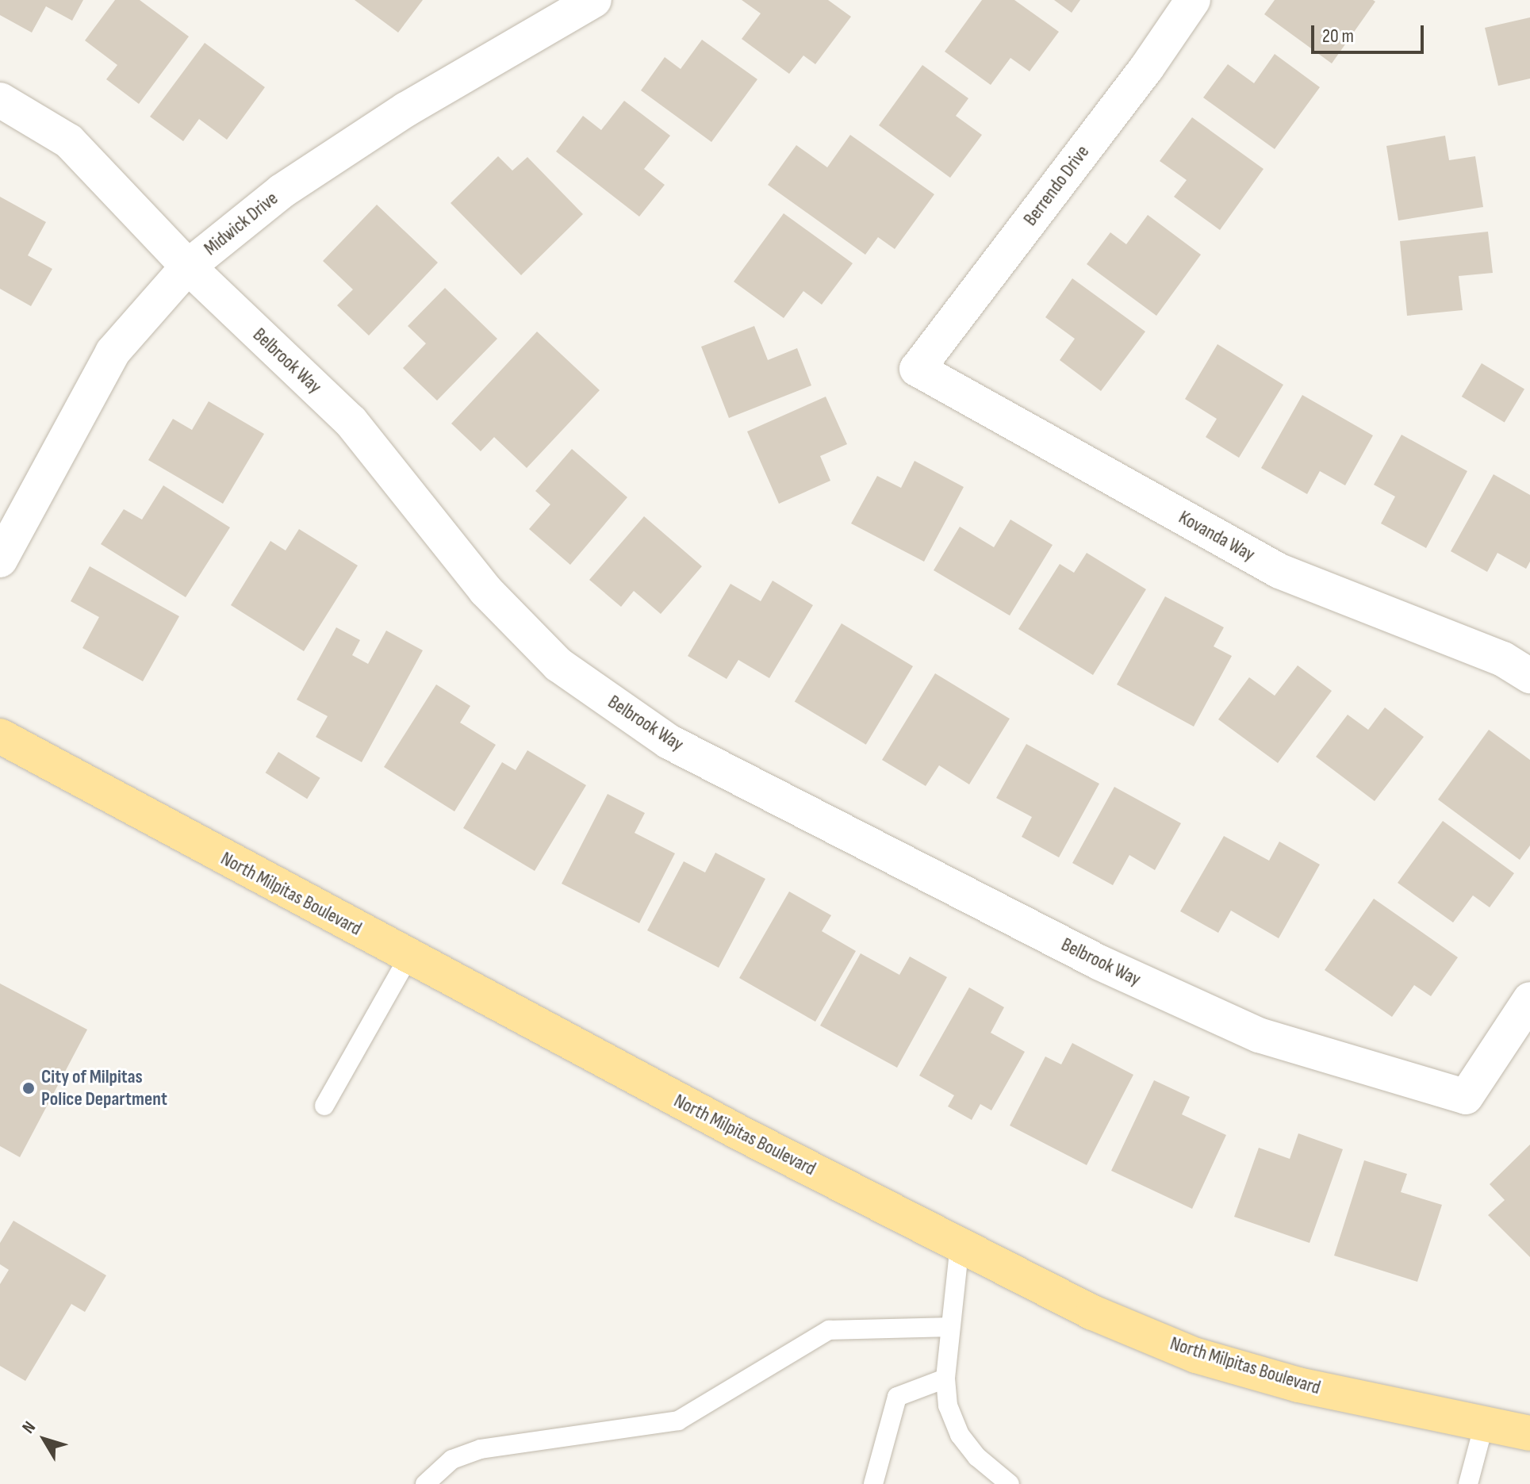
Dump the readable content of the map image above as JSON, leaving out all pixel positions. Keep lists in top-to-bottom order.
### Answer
{
  "streets": {
    "main road": ["North Milpitas Boulevard"],
    "street": [
      "Berrendo Drive",
      "Midwick Drive",
      "Belbrook Way",
      "Kovanda Way"
    ]
  },
  "crossings": [
    ["Berrendo Drive", "Kovanda Way"],
    ["Midwick Drive", "Belbrook Way"]
  ],
  "places": ["City of Milpitas Police Department"],
  "scale_bar": "20 m",
  "north": "top left"
}
